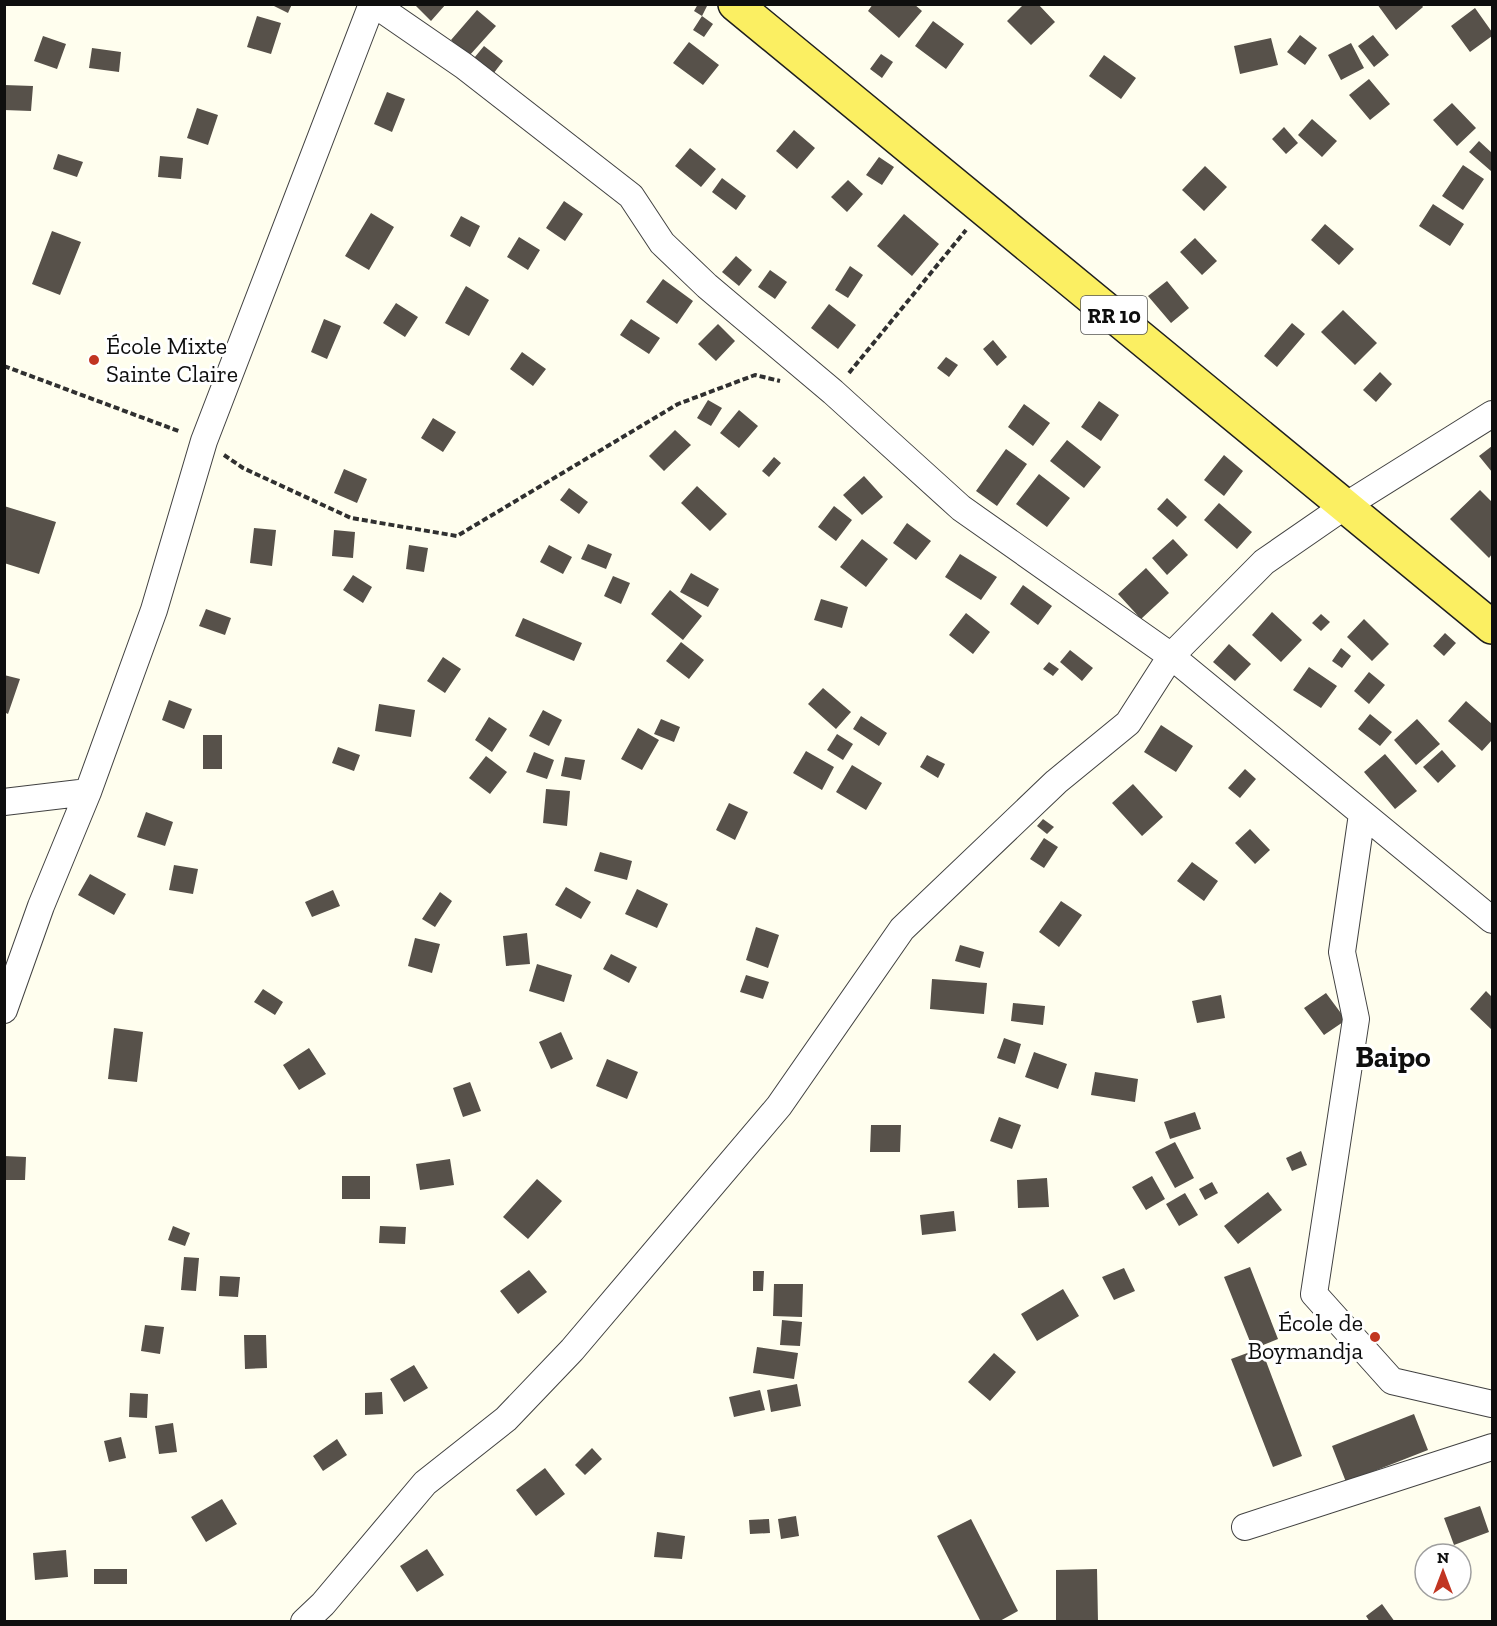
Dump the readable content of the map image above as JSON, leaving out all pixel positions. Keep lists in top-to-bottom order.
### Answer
{
  "streets": {
    "main road": ["RR 10"]
  },
  "districts": ["Baipo"],
  "places": ["École Mixte Sainte Claire", "École de Boymandja"],
  "north": "top"
}
